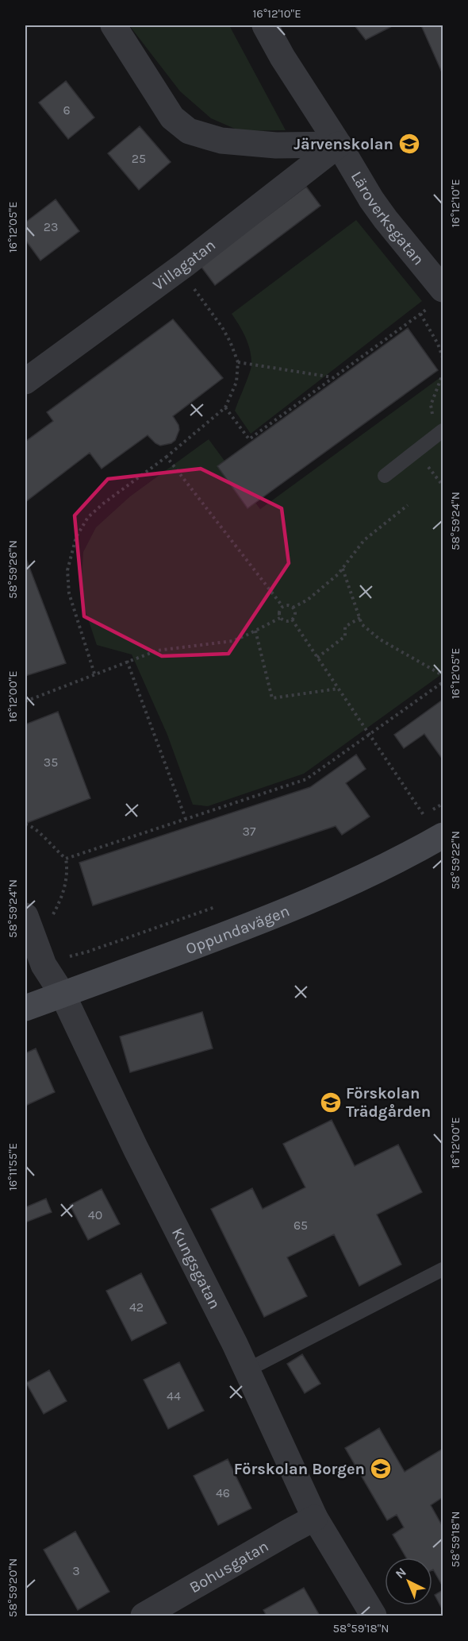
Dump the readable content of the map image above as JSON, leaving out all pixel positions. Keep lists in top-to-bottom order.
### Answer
{
  "streets": {
    "main road": ["Oppundavägen"],
    "street": [
      "Läroverksgatan",
      "Villagatan",
      "Kungsgatan",
      "Bohusgatan"
    ]
  },
  "crossings": [
    ["Läroverksgatan", "Villagatan"],
    ["Oppundavägen", "Kungsgatan"],
    ["Kungsgatan", "Bohusgatan"]
  ],
  "places": {
    "school or university": ["Järvenskolan", "Förskolan Trädgården", "Förskolan Borgen"]
  },
  "house_numbers": [
    "6",
    "25",
    "23",
    "35",
    "37",
    "40",
    "65",
    "42",
    "44",
    "46",
    "3"
  ],
  "north": "top left",
  "coordinates": [
    "16°12'10\"E",
    "16°12'05\"E",
    "58°59'24\"N",
    "58°59'26\"N",
    "16°12'00\"E",
    "58°59'22\"N",
    "16°11'55\"E",
    "58°59'18\"N",
    "58°59'20\"N"
  ]
}
